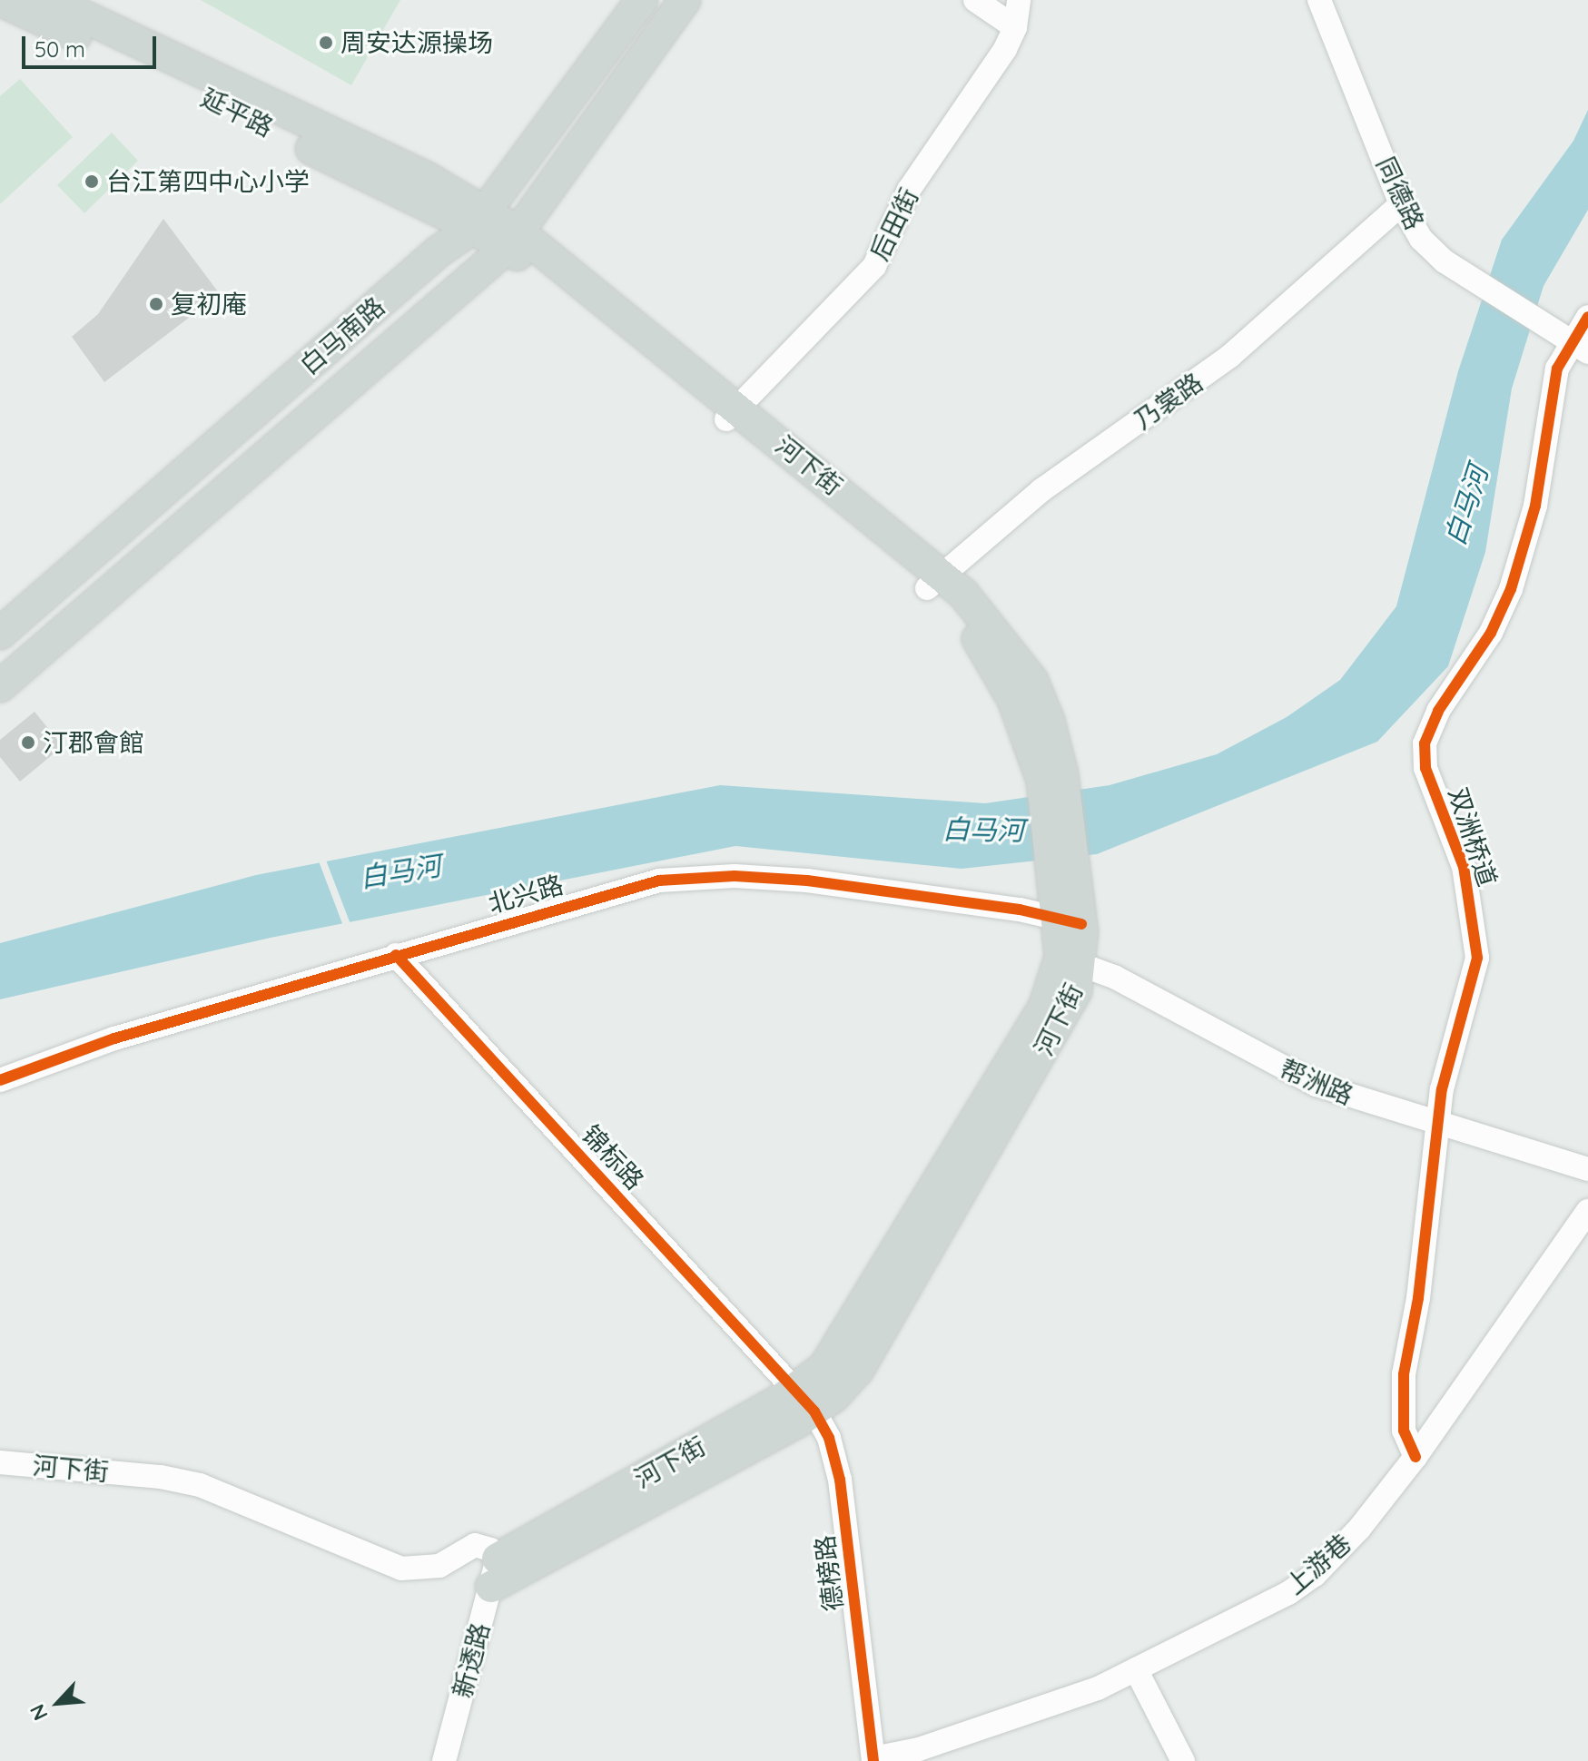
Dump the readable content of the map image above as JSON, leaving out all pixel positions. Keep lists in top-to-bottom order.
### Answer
{
  "streets": {
    "main road": ["延平路", "白马南路", "河下街"],
    "street": [
      "同德路",
      "后田街",
      "乃裳路",
      "双洲桥道",
      "北兴路",
      "帮洲路",
      "锦标路",
      "上游巷",
      "德榜路",
      "新透路"
    ]
  },
  "crossings": [
    ["延平路", "白马南路"],
    ["延平路", "河下街"],
    ["同德路", "乃裳路"],
    ["同德路", "双洲桥道"],
    ["后田街", "河下街"],
    ["白马南路", "河下街"],
    ["乃裳路", "河下街"],
    ["河下街", "北兴路"],
    ["河下街", "帮洲路"],
    ["河下街", "锦标路"],
    ["河下街", "德榜路"],
    ["河下街", "新透路"],
    ["双洲桥道", "帮洲路"],
    ["双洲桥道", "上游巷"],
    ["北兴路", "锦标路"],
    ["锦标路", "德榜路"],
    ["上游巷", "德榜路"]
  ],
  "water": ["白马河"],
  "places": [
    "周安达源操场",
    "台江第四中心小学",
    "复初庵",
    "汀郡會館"
  ],
  "scale_bar": "50 m",
  "north": "bottom left"
}
